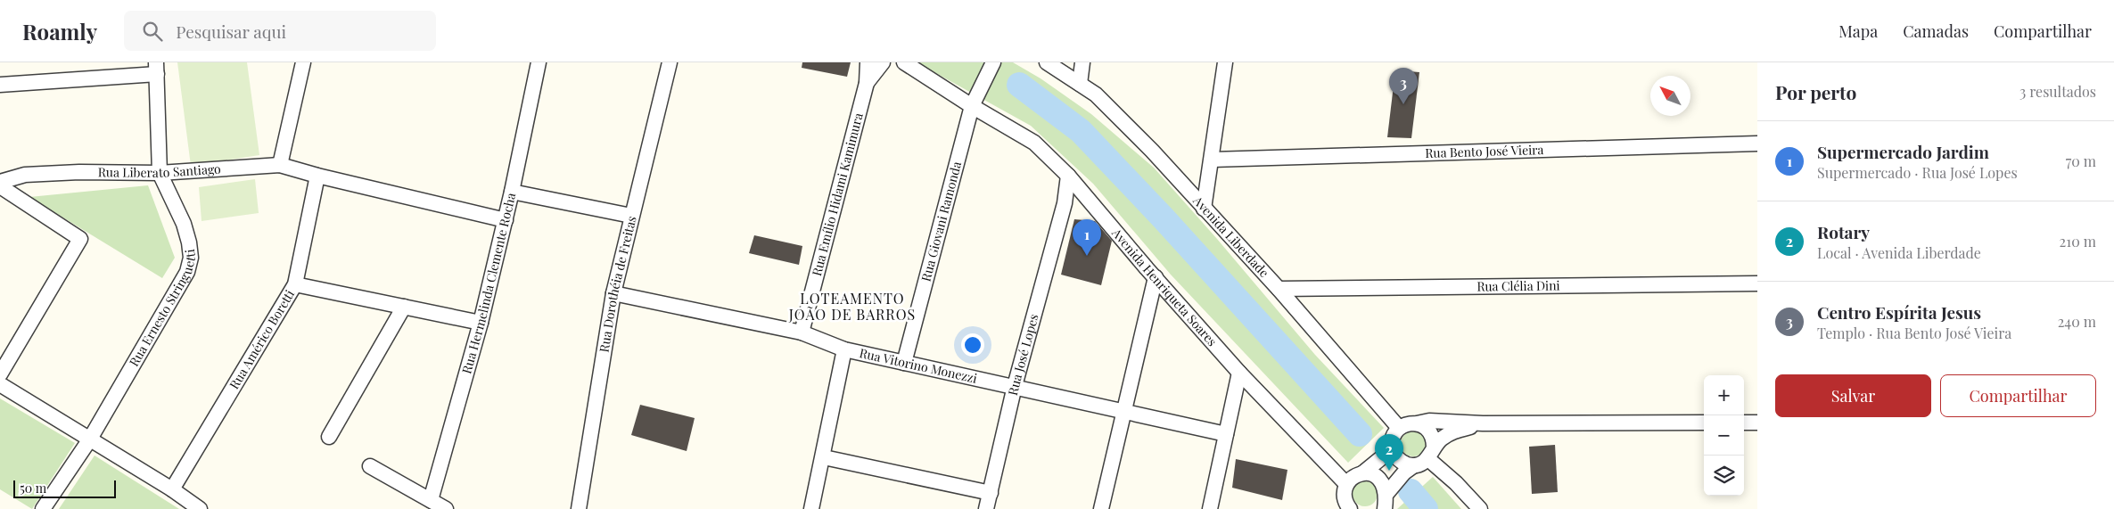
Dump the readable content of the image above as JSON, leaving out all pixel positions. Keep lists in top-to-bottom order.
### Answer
{
  "streets": {
    "street": [
      "Rua Bento José Vieira",
      "Rua Liberato Santiago",
      "Rua Emílio Hidami Kamimura",
      "Rua Giovani Ramonda",
      "Avenida Liberdade",
      "Rua Hermelinda Clemente Rocha",
      "Rua Dorothéia de Freitas",
      "Rua Clélia Dini",
      "Avenida Henriqueta Soares",
      "Rua Ernesto Stringuetti",
      "Rua Américo Boretti",
      "Rua José Lopes",
      "Rua Vitorino Monezzi"
    ]
  },
  "crossings": [
    ["Rua Liberato Santiago", "Rua Hermelinda Clemente Rocha"],
    ["Rua Liberato Santiago", "Rua Ernesto Stringuetti"],
    ["Rua Liberato Santiago", "Rua Américo Boretti"],
    ["Rua Emílio Hidami Kamimura", "Rua Vitorino Monezzi"],
    ["Rua Giovani Ramonda", "Avenida Henriqueta Soares"],
    ["Rua Giovani Ramonda", "Rua Vitorino Monezzi"],
    ["Avenida Liberdade", "Rua Clélia Dini"],
    ["Rua Dorothéia de Freitas", "Rua Vitorino Monezzi"],
    ["Avenida Henriqueta Soares", "Rua José Lopes"],
    ["Rua José Lopes", "Rua Vitorino Monezzi"]
  ],
  "districts": ["LOTEAMENTO JOÃO DE BARROS"],
  "scale_bar": "50 m",
  "north": "top left",
  "page": {
    "header": "Roamly",
    "search": "Pesquisar aqui",
    "nav": ["Mapa", "Camadas", "Compartilhar"],
    "heading": ["Por perto", "3 resultados"],
    "pins": ["3", "1", "2"],
    "list": [
      {
        "mark": "1",
        "name": "Supermercado Jardim",
        "note": "Supermercado · Rua José Lopes",
        "value": "70 m"
      },
      {
        "mark": "2",
        "name": "Rotary",
        "note": "Local · Avenida Liberdade",
        "value": "210 m"
      },
      {
        "mark": "3",
        "name": "Centro Espírita Jesus",
        "note": "Templo · Rua Bento José Vieira",
        "value": "240 m"
      }
    ],
    "buttons": ["Salvar", "Compartilhar"],
    "map_buttons": ["+", "−"],
    "scale": "50 m"
  }
}
